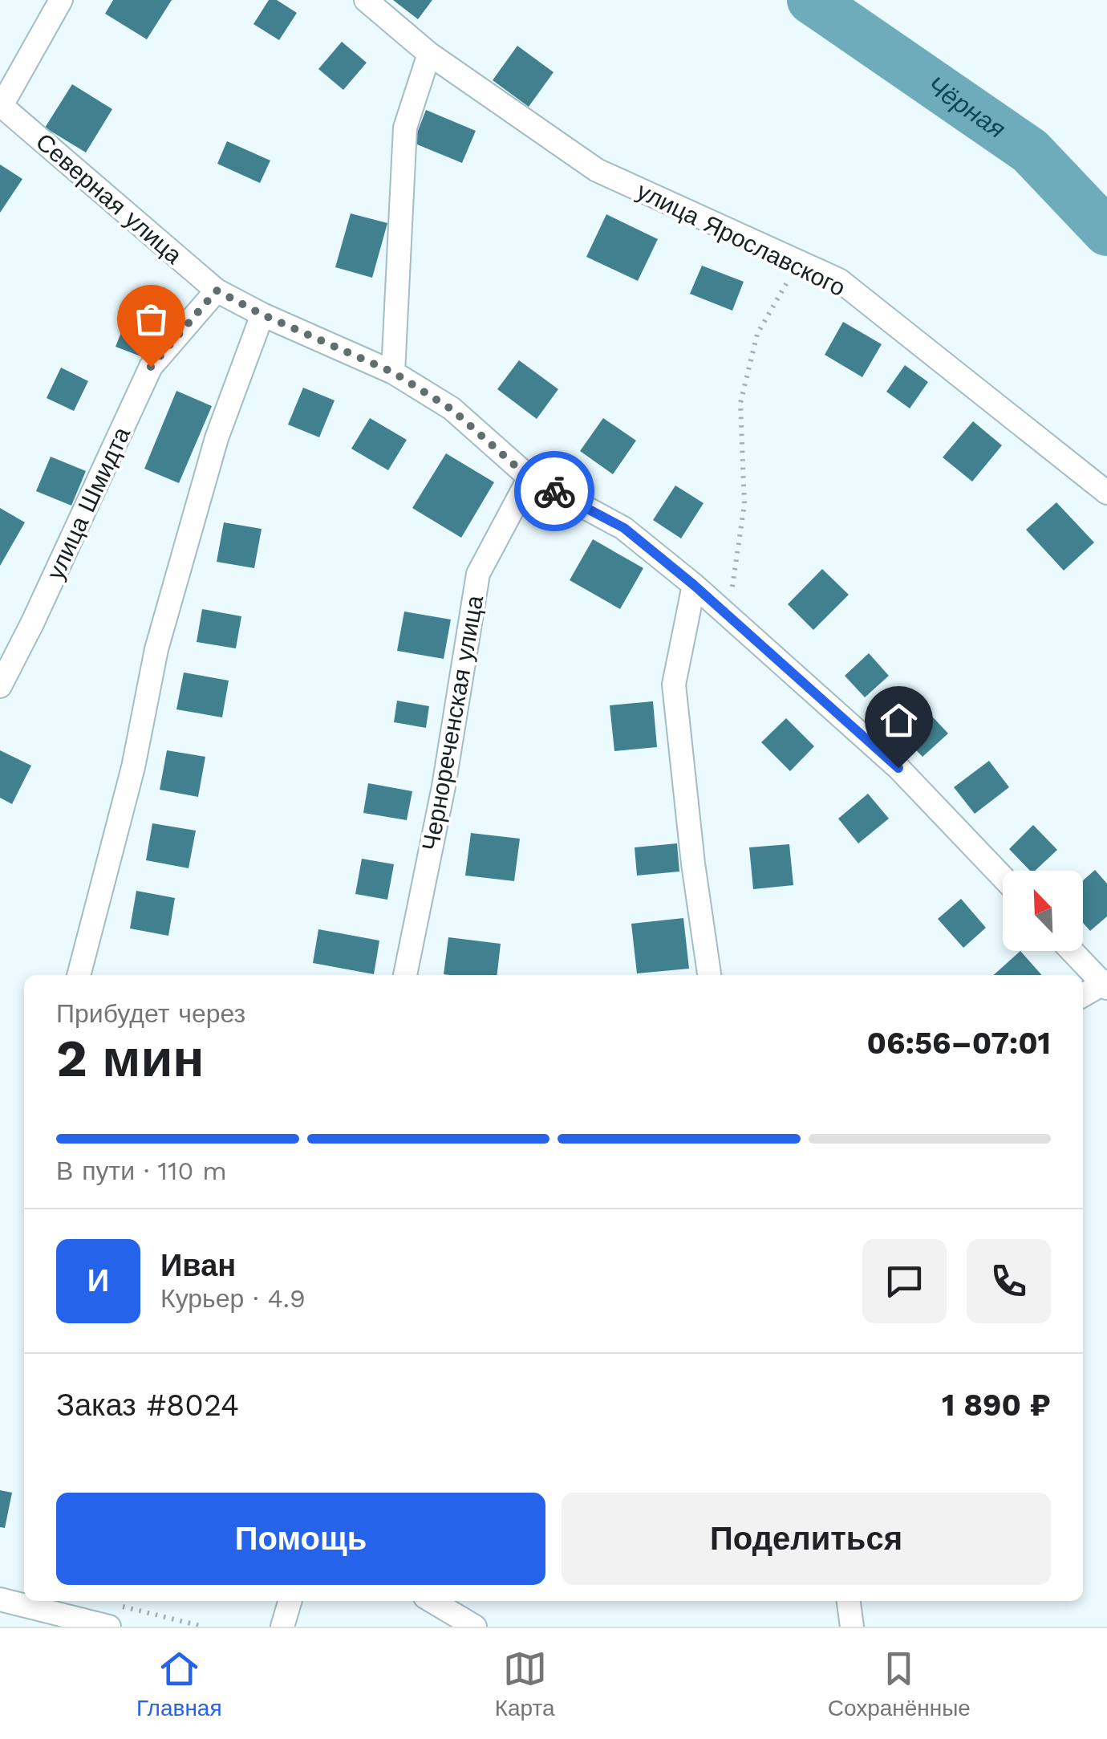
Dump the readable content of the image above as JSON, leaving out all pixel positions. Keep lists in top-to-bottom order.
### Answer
{
  "streets": {
    "street": [
      "Северная улица",
      "улица Ярославского",
      "улица Шмидта",
      "Чернореченская улица"
    ]
  },
  "crossings": [
    ["Северная улица", "улица Шмидта"],
    ["Северная улица", "Чернореченская улица"]
  ],
  "water": ["Чёрная"],
  "north": "top left",
  "page": {
    "heading": ["2 мин", "Прибудет через", "06:56–07:01"],
    "panel": [
      "Иван",
      "Курьер · 4.9",
      "Заказ #8024",
      "1 890 ₽"
    ],
    "bar": "В пути · 110 m",
    "round": "И",
    "buttons": ["Помощь", "Поделиться"],
    "tabs": ["Главная", "Карта", "Сохранённые"]
  }
}
